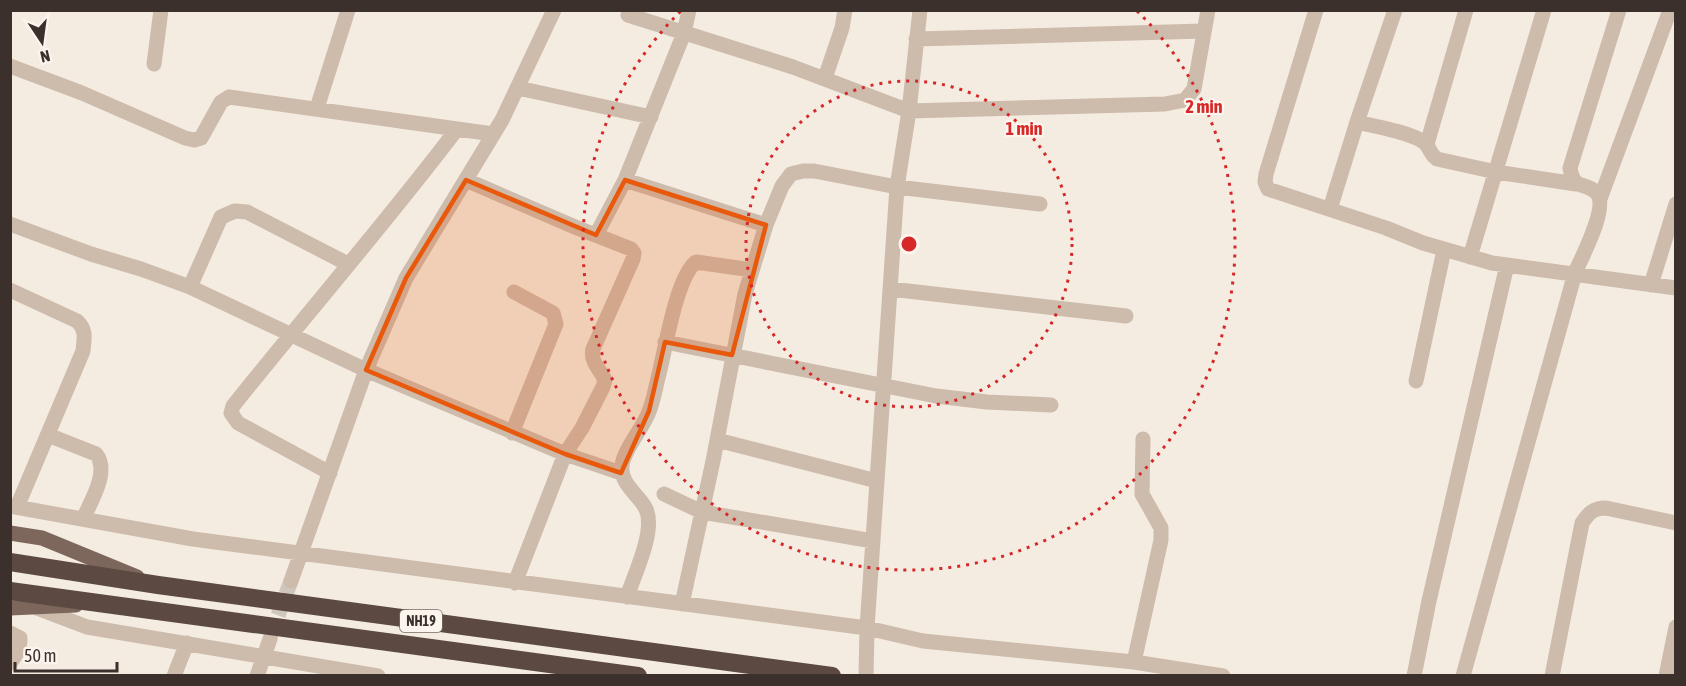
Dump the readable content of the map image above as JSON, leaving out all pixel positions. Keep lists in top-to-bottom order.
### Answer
{
  "streets": {
    "highway": ["NH19"]
  },
  "scale_bar": "50 m",
  "north": "bottom",
  "rings": ["2 min", "1 min"]
}
